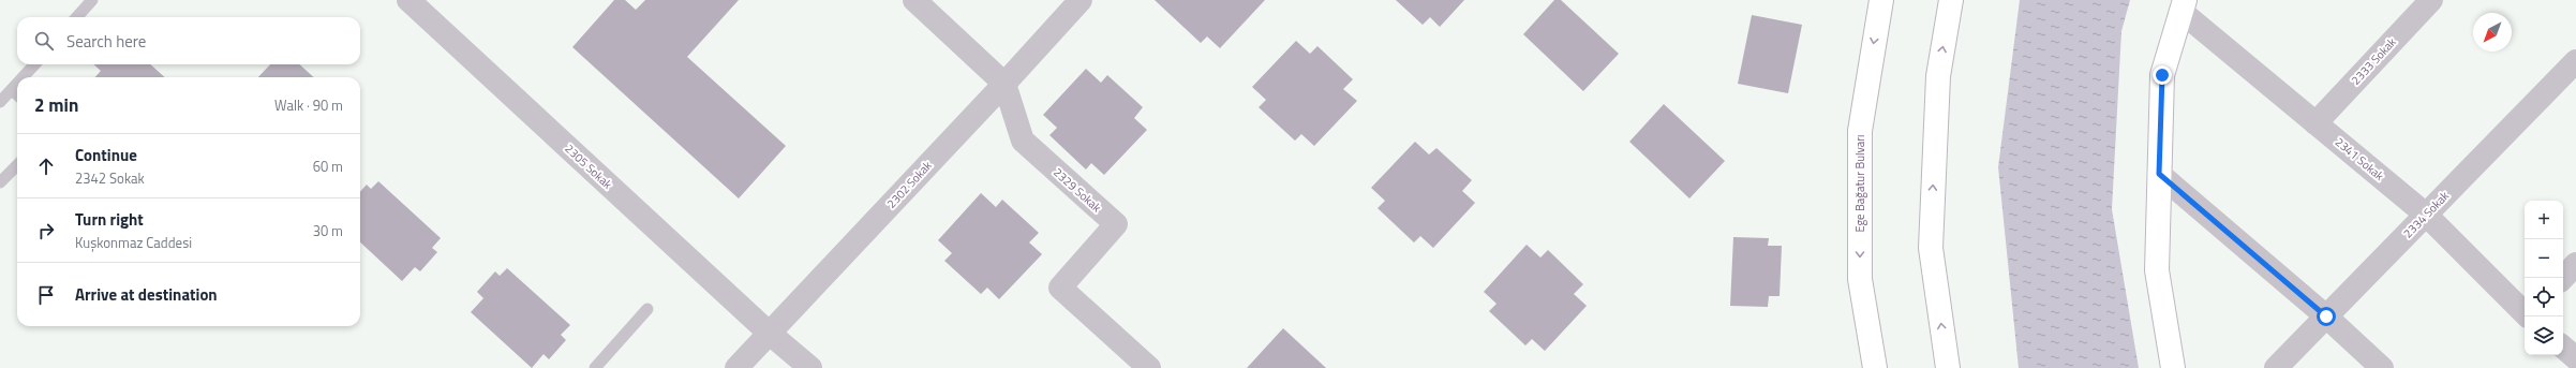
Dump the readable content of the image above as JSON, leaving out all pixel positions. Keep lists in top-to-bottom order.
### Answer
{
  "streets": {
    "main road": ["Ege Bağatur Bulvarı"],
    "street": [
      "2333 Sokak",
      "2341 Sokak",
      "2305 Sokak",
      "2302 Sokak",
      "2329 Sokak",
      "2334 Sokak"
    ]
  },
  "crossings": [
    ["2333 Sokak", "2341 Sokak"],
    ["2341 Sokak", "2334 Sokak"],
    ["2305 Sokak", "2302 Sokak"],
    ["2302 Sokak", "2329 Sokak"]
  ],
  "north": "bottom left",
  "page": {
    "search": "Search here",
    "heading": ["2 min", "Walk · 90 m"],
    "list": [
      ["Continue", "2342 Sokak", "60 m"],
      ["Turn right", "Kuşkonmaz Caddesi", "30 m"],
      "Arrive at destination"
    ],
    "map_buttons": ["+", "−"]
  }
}
